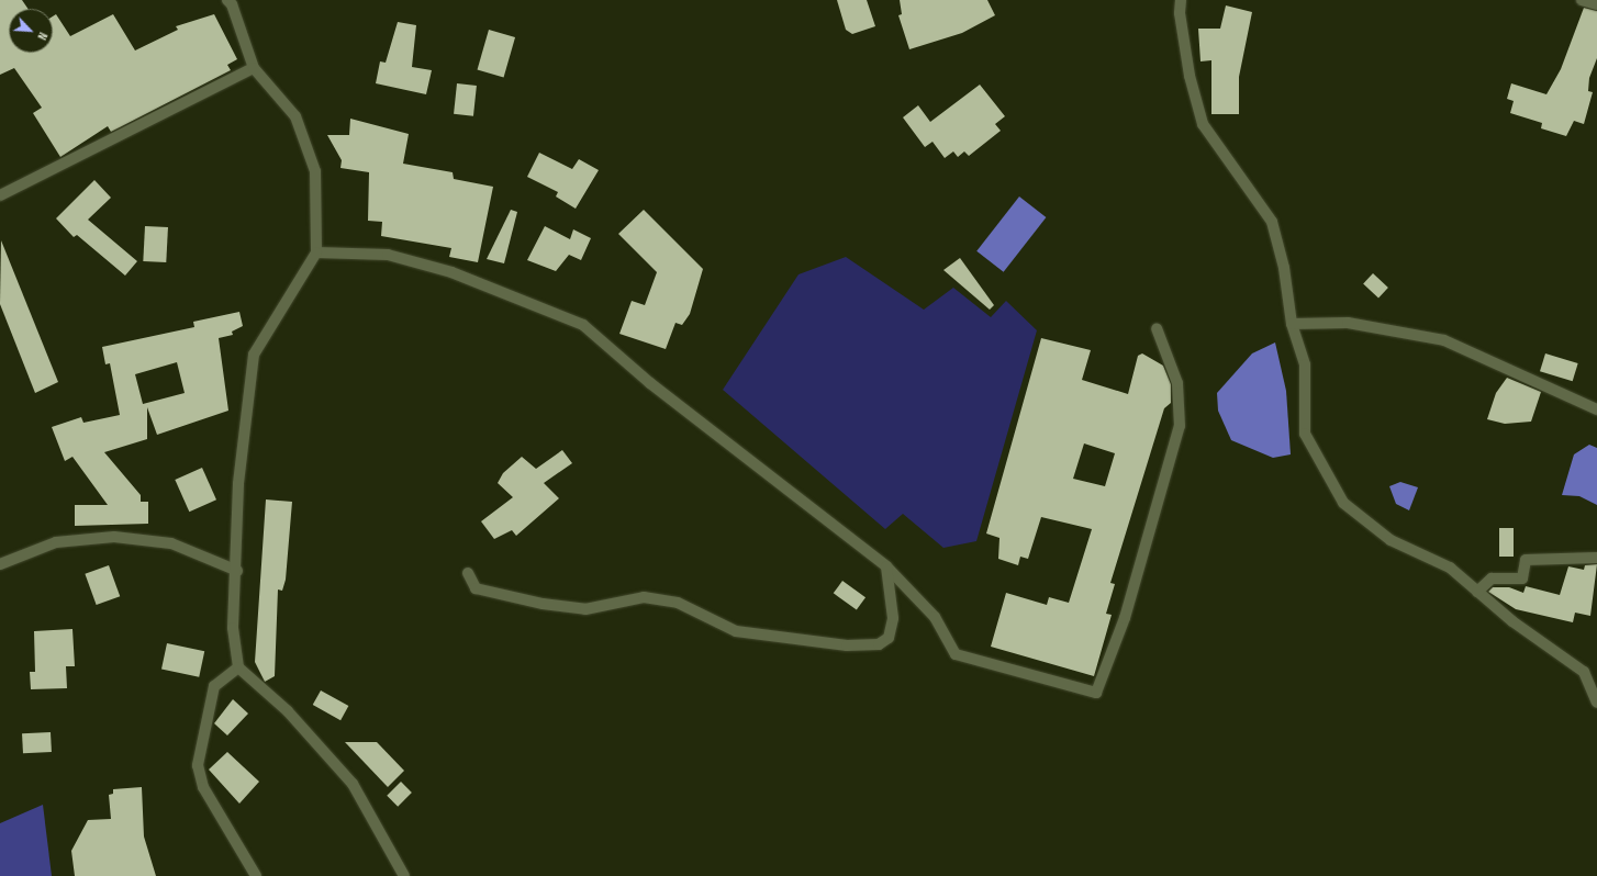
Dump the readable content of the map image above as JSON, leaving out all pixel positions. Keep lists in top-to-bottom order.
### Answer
{
  "north": "bottom right"
}
